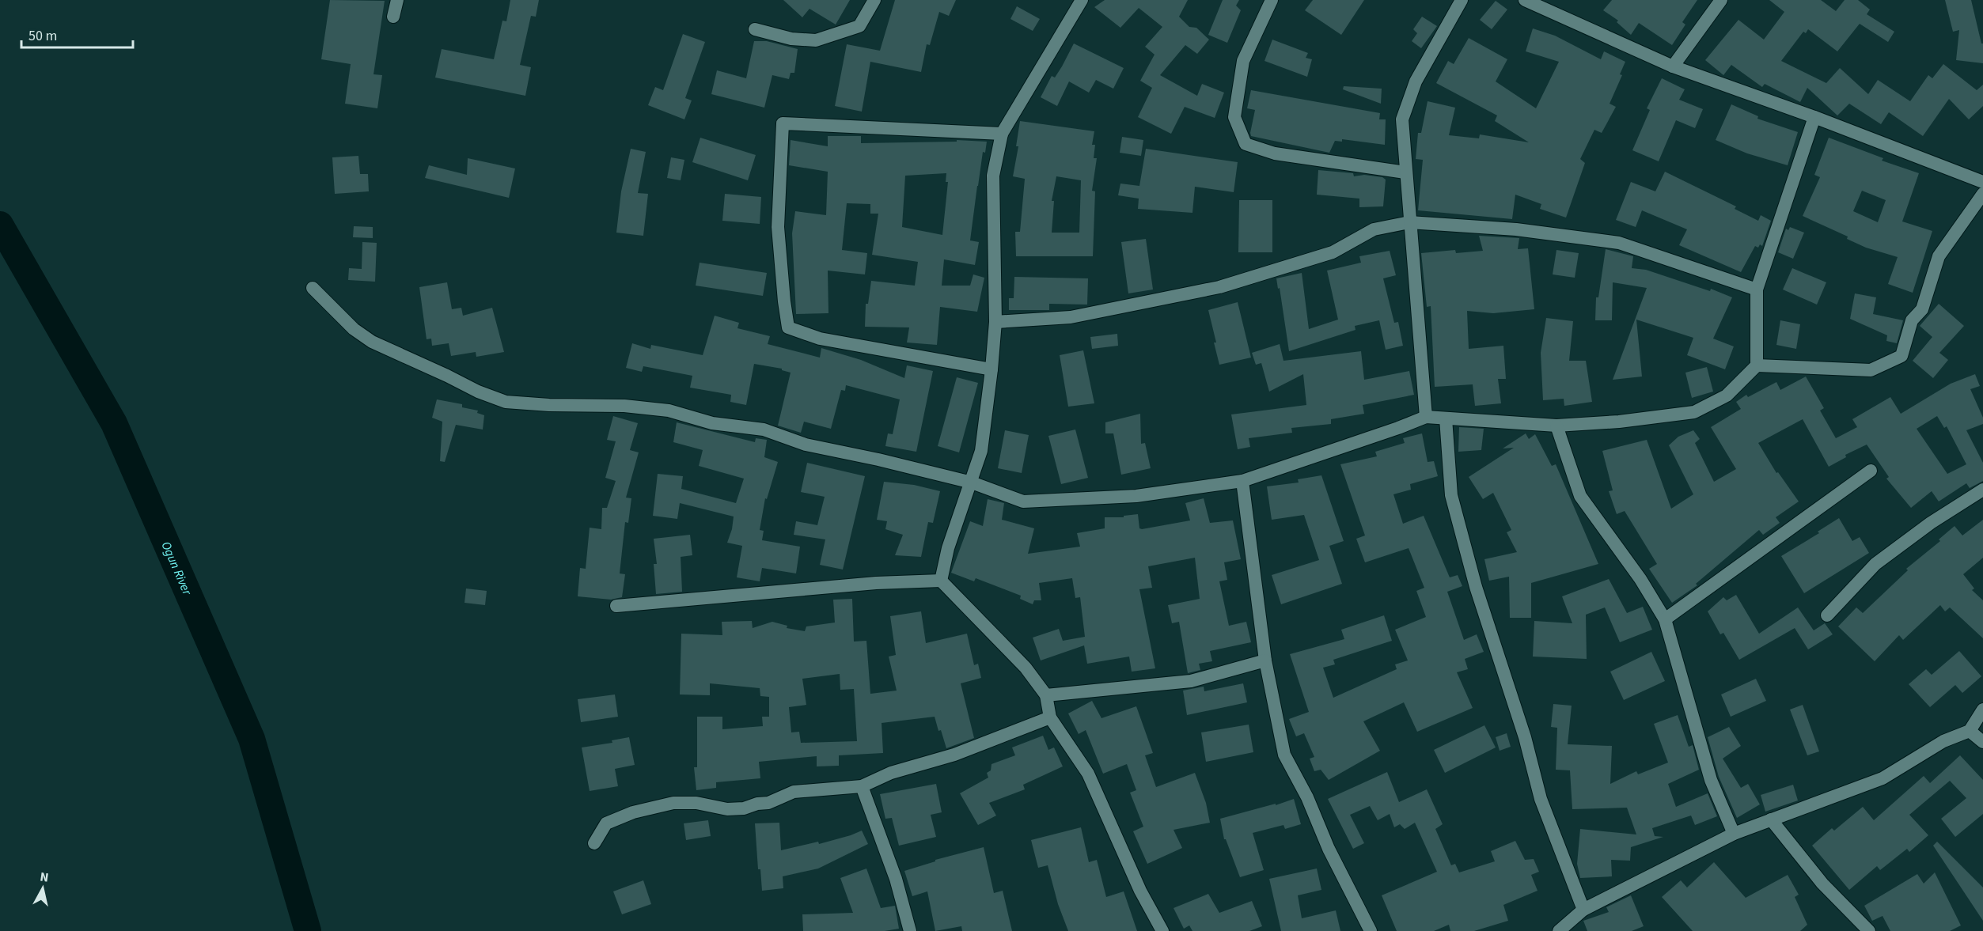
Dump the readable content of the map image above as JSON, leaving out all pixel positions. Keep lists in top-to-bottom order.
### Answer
{
  "water": ["Ogun River"],
  "scale_bar": "50 m",
  "north": "top"
}
